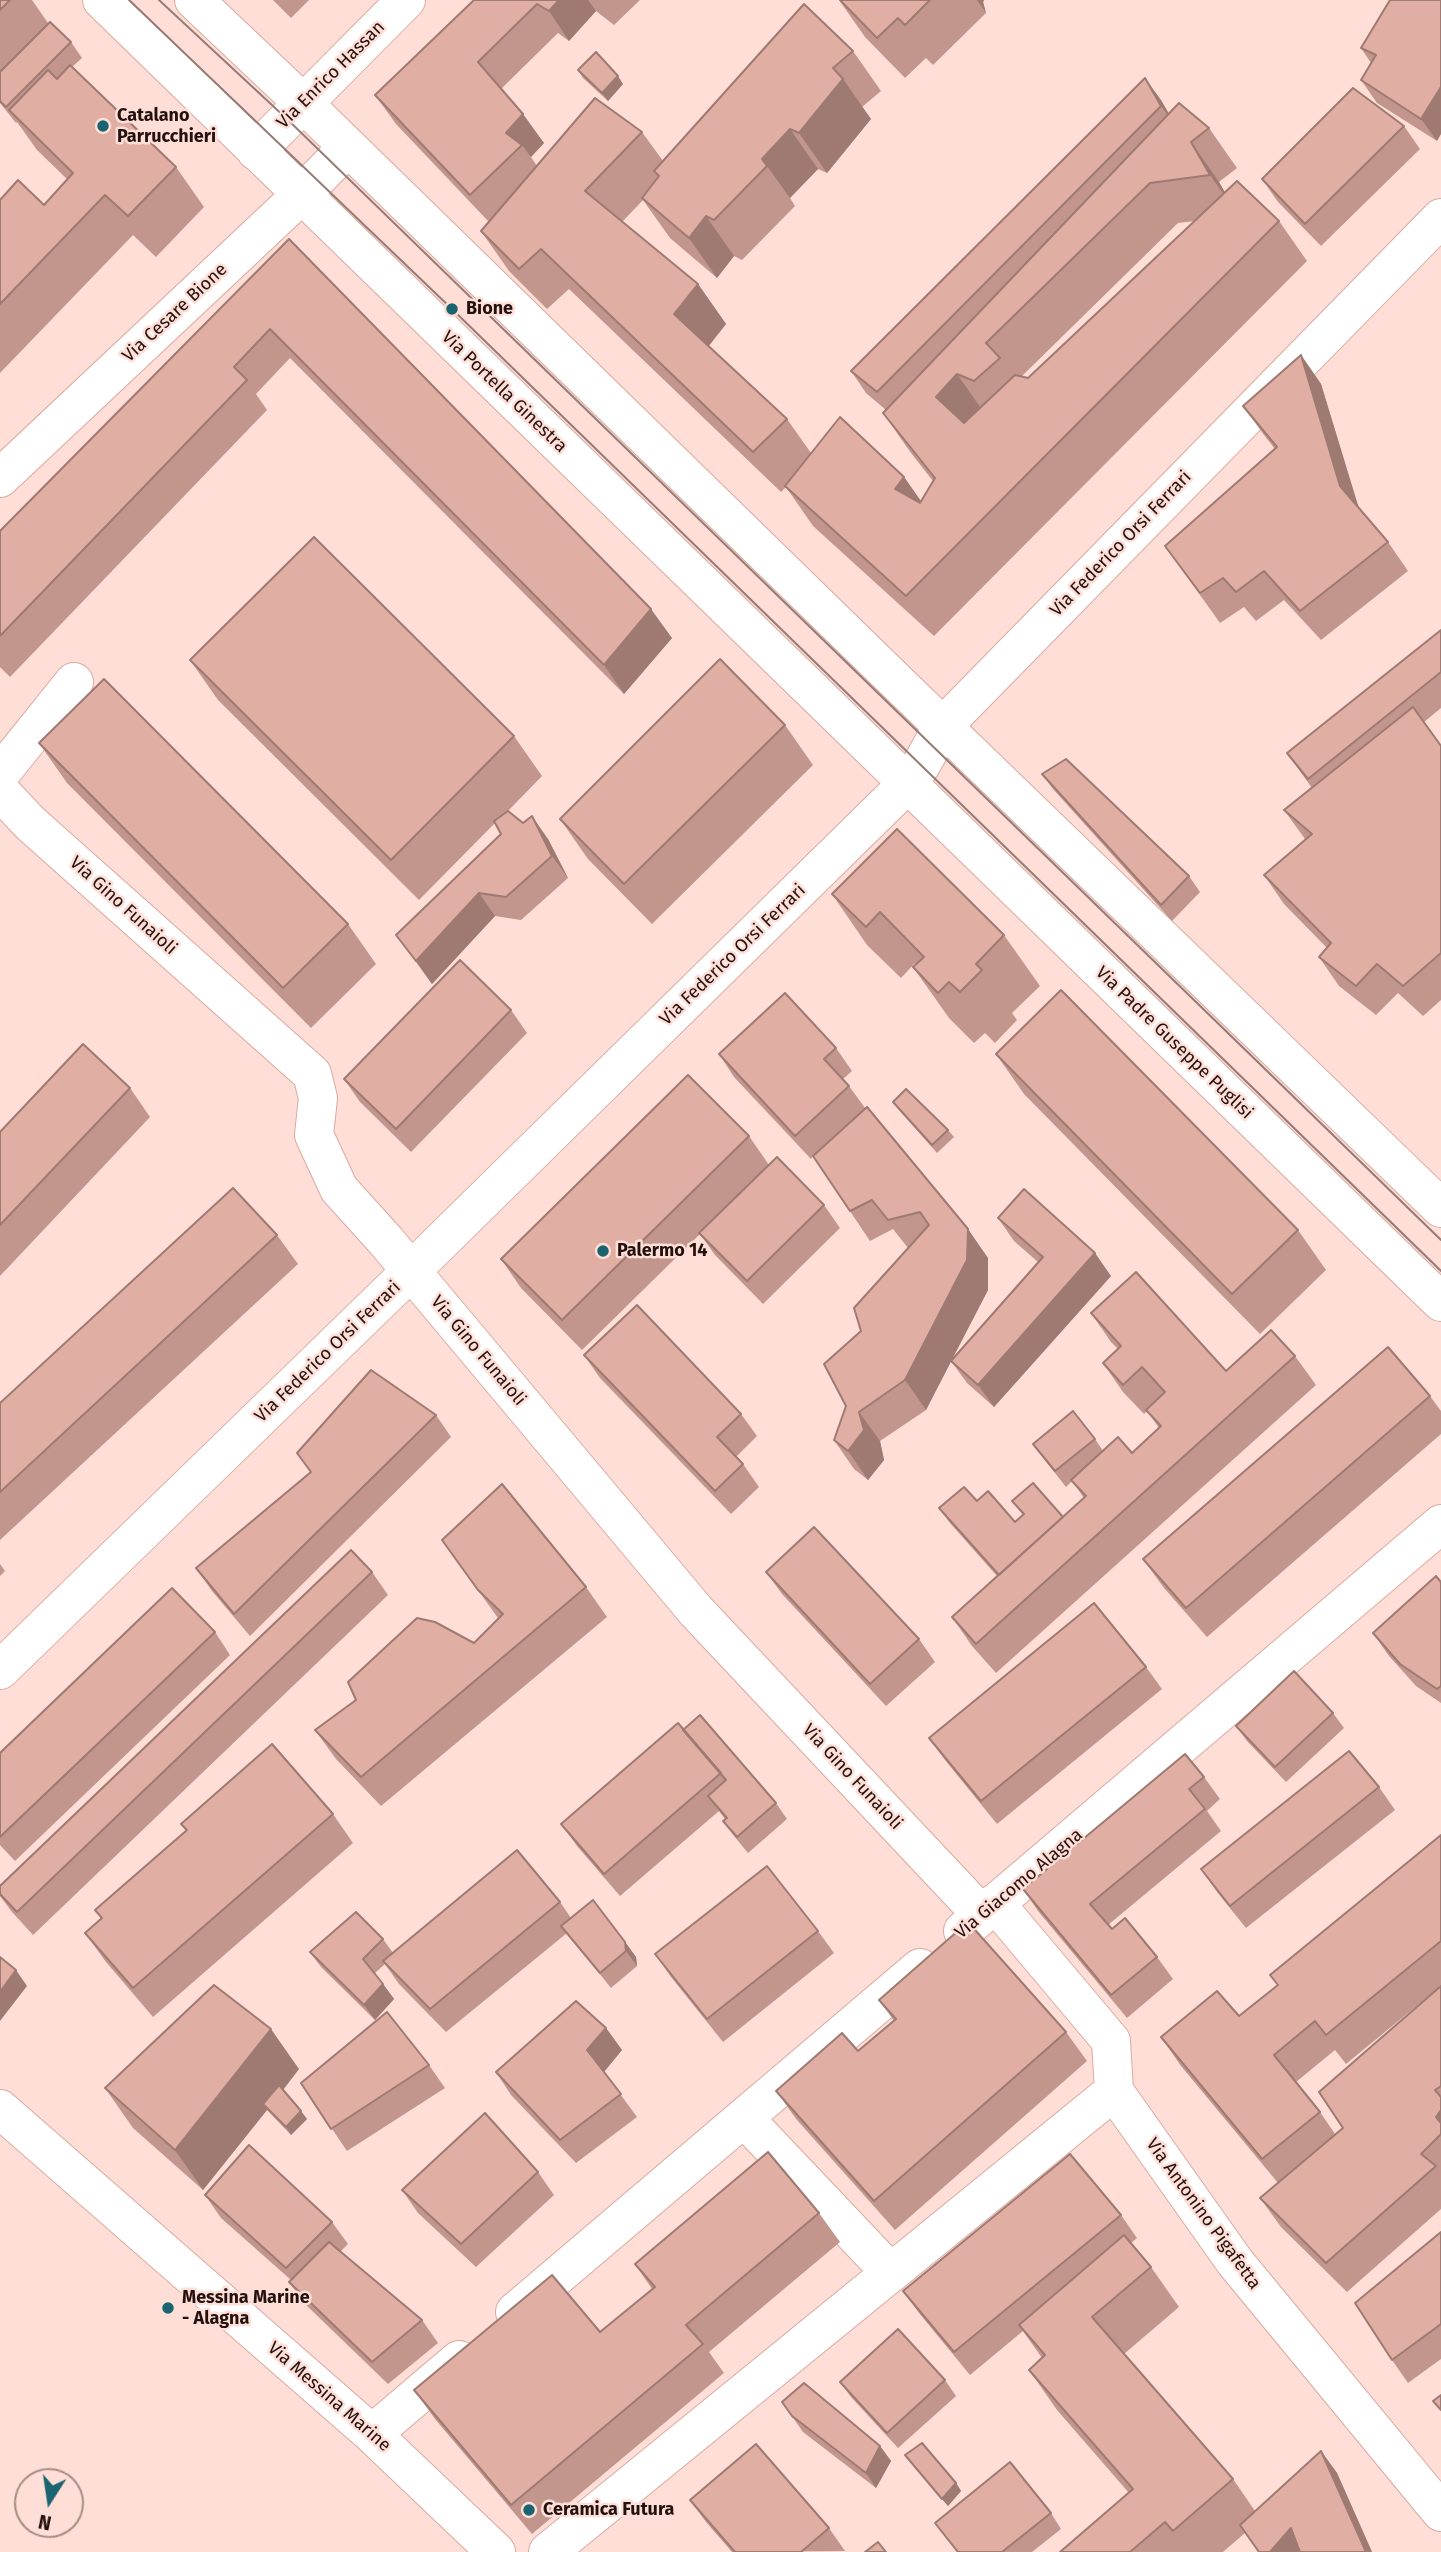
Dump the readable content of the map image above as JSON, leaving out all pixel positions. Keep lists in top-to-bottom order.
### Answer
{
  "streets": {
    "street": [
      "Via Enrico Hassan",
      "Via Cesare Bione",
      "Via Portella Ginestra",
      "Via Federico Orsi Ferrari",
      "Via Gino Funaioli",
      "Via Padre Guseppe Puglisi",
      "Via Giacomo Alagna",
      "Via Antonino Pigafetta",
      "Via Messina Marine"
    ]
  },
  "crossings": [
    ["Via Enrico Hassan", "Via Portella Ginestra"],
    ["Via Cesare Bione", "Via Portella Ginestra"],
    ["Via Portella Ginestra", "Via Federico Orsi Ferrari"],
    ["Via Portella Ginestra", "Via Padre Guseppe Puglisi"],
    ["Via Federico Orsi Ferrari", "Via Gino Funaioli"],
    ["Via Federico Orsi Ferrari", "Via Padre Guseppe Puglisi"],
    ["Via Gino Funaioli", "Via Giacomo Alagna"],
    ["Via Giacomo Alagna", "Via Messina Marine"]
  ],
  "places": [
    "Catalano Parrucchieri",
    "Bione",
    "Palermo 14",
    "Messina Marine - Alagna",
    "Ceramica Futura"
  ],
  "north": "bottom"
}
